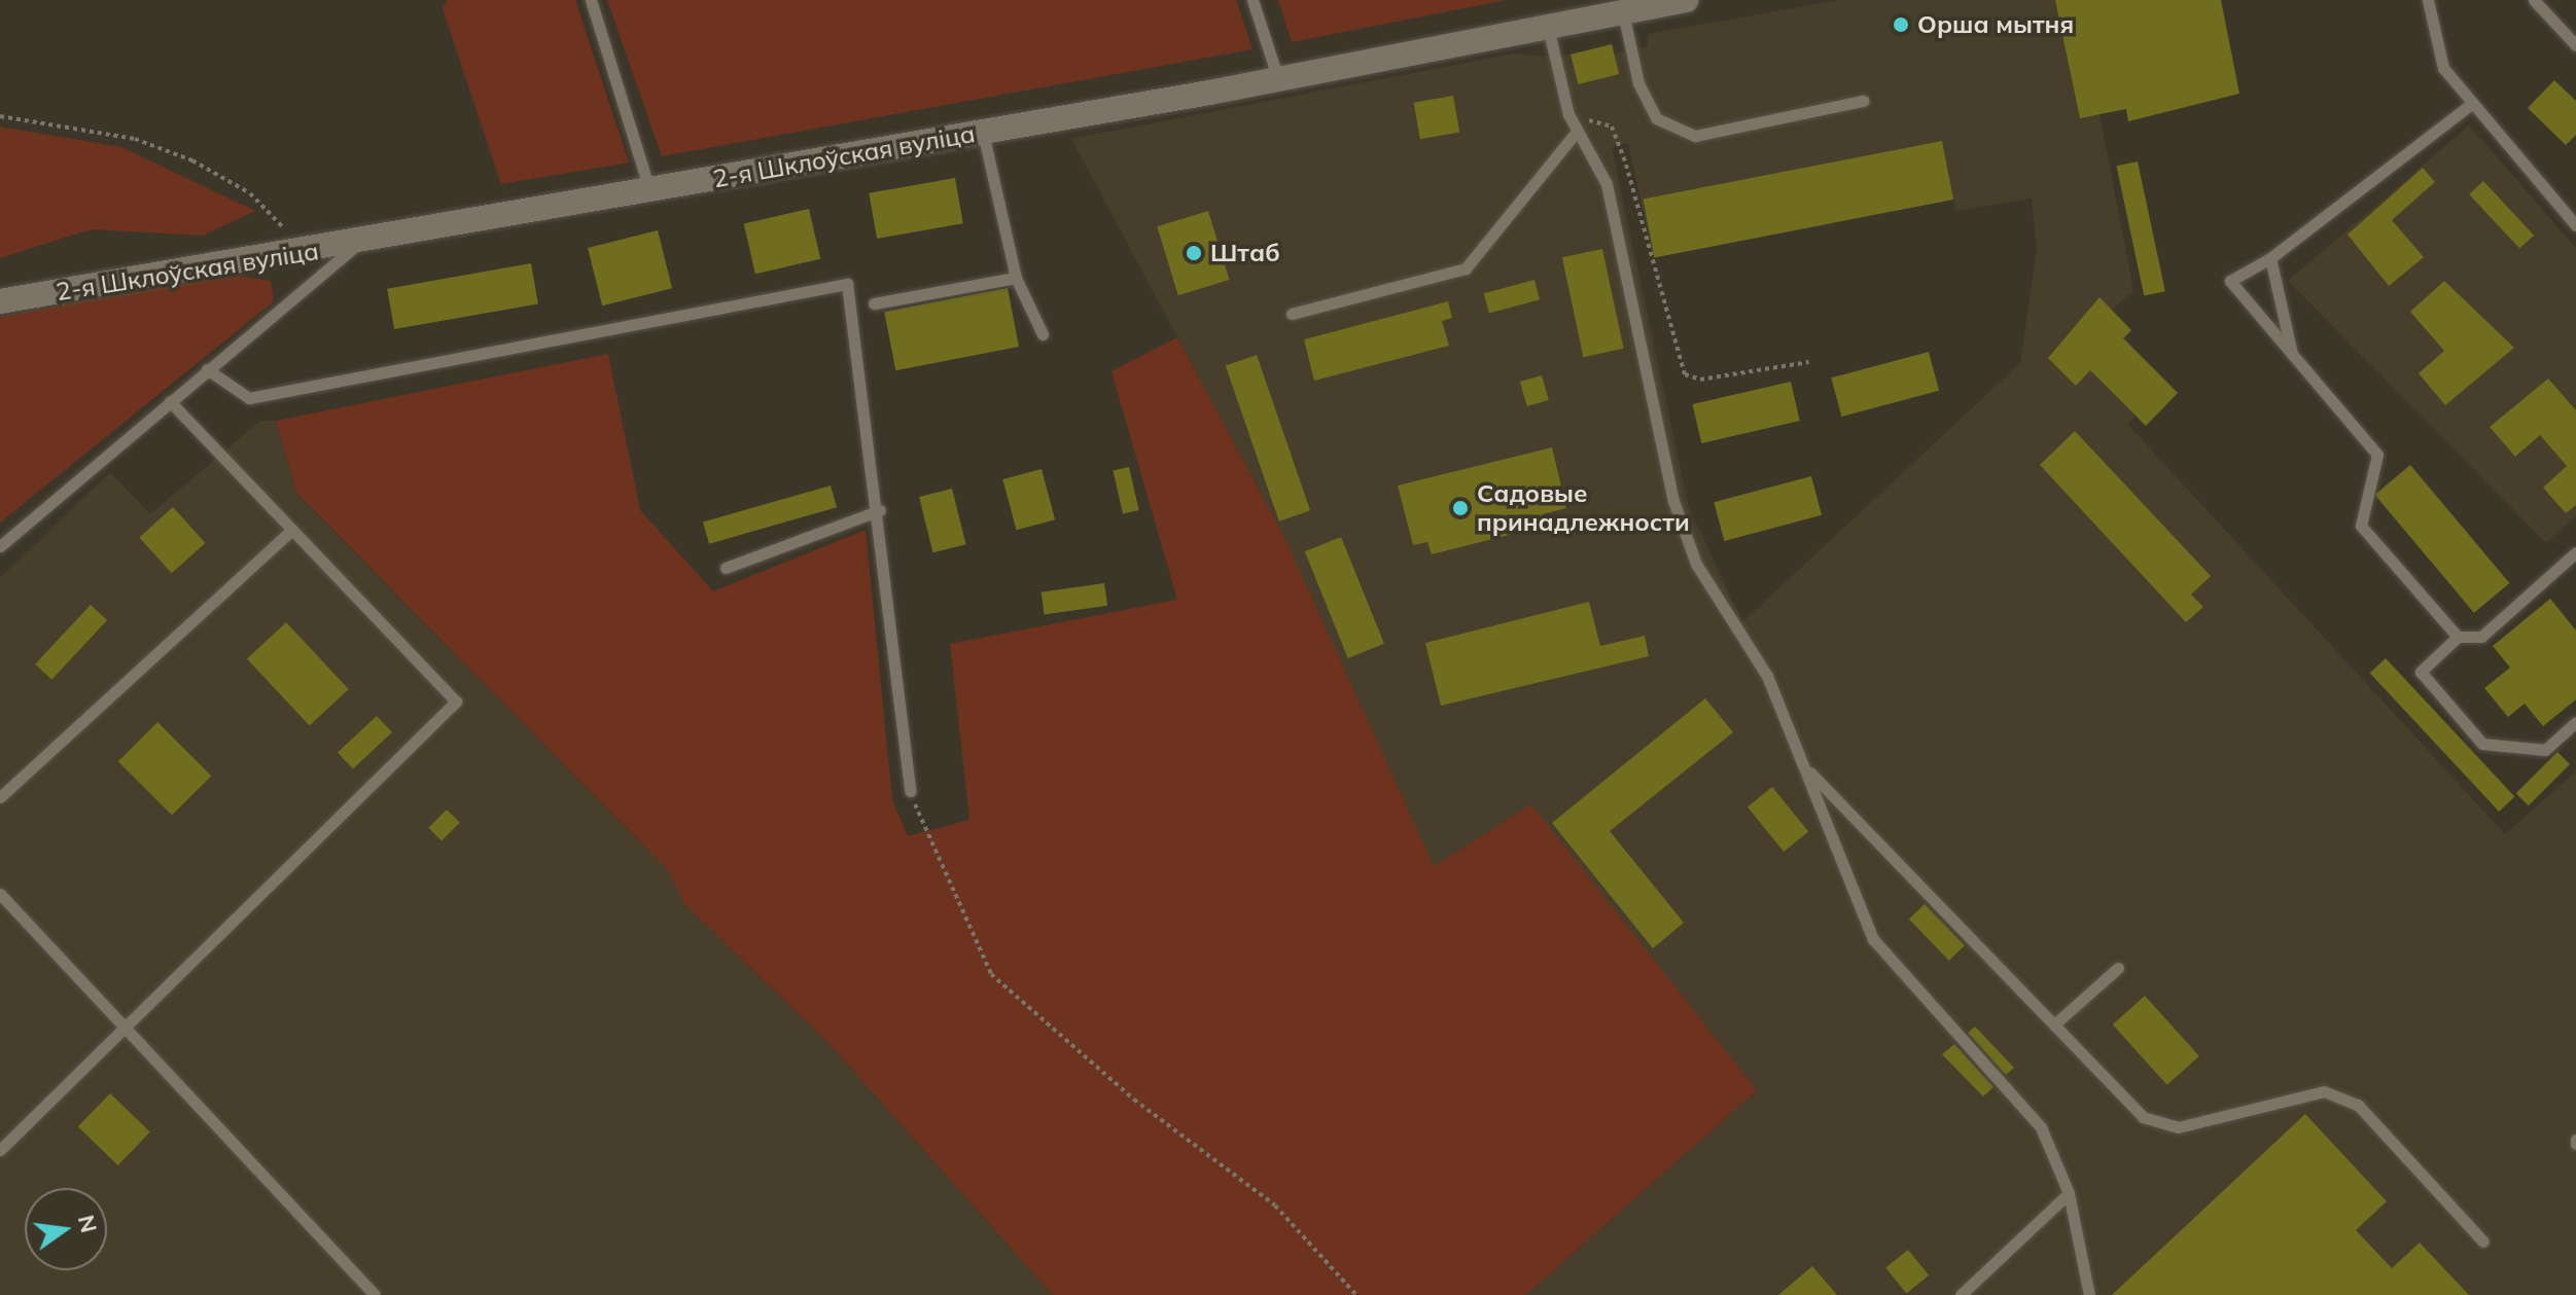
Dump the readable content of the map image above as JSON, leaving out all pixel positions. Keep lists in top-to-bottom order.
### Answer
{
  "streets": {
    "street": ["2-я Шклоўская вуліца"]
  },
  "places": ["Орша мытня", "Штаб", "Садовые принадлежности"],
  "north": "right"
}
